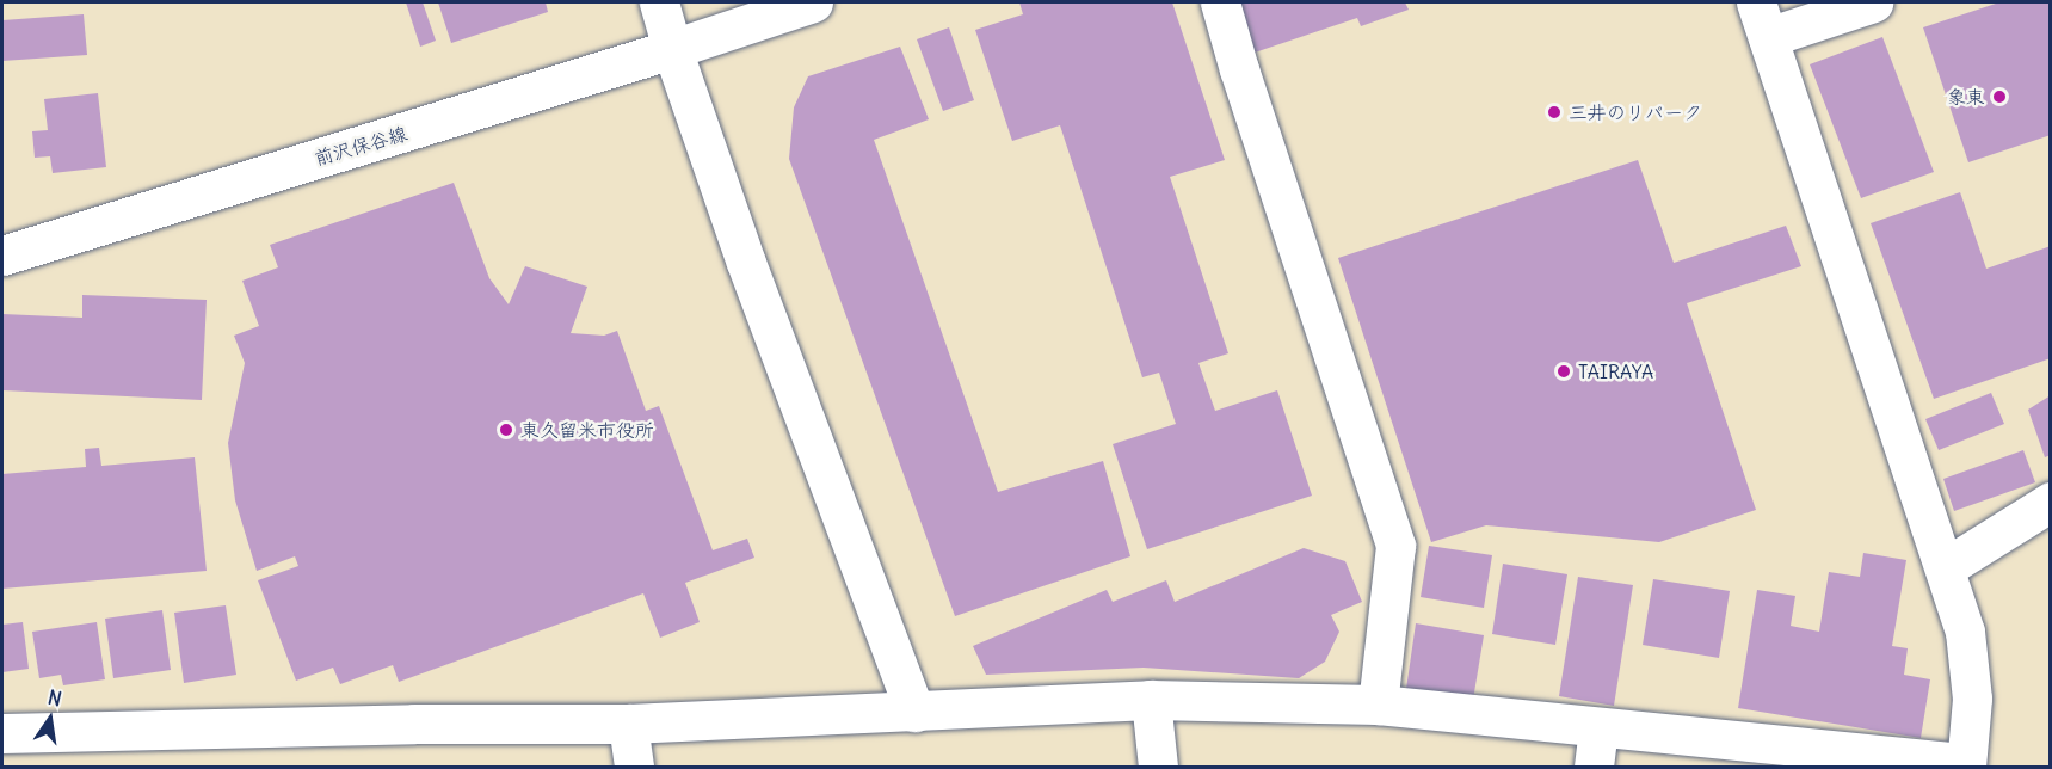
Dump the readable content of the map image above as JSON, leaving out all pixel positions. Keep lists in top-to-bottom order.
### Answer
{
  "streets": {
    "street": ["前沢保谷線"]
  },
  "places": [
    "象東",
    "三井のリパーク",
    "TAIRAYA",
    "東久留米市役所"
  ],
  "north": "top"
}
